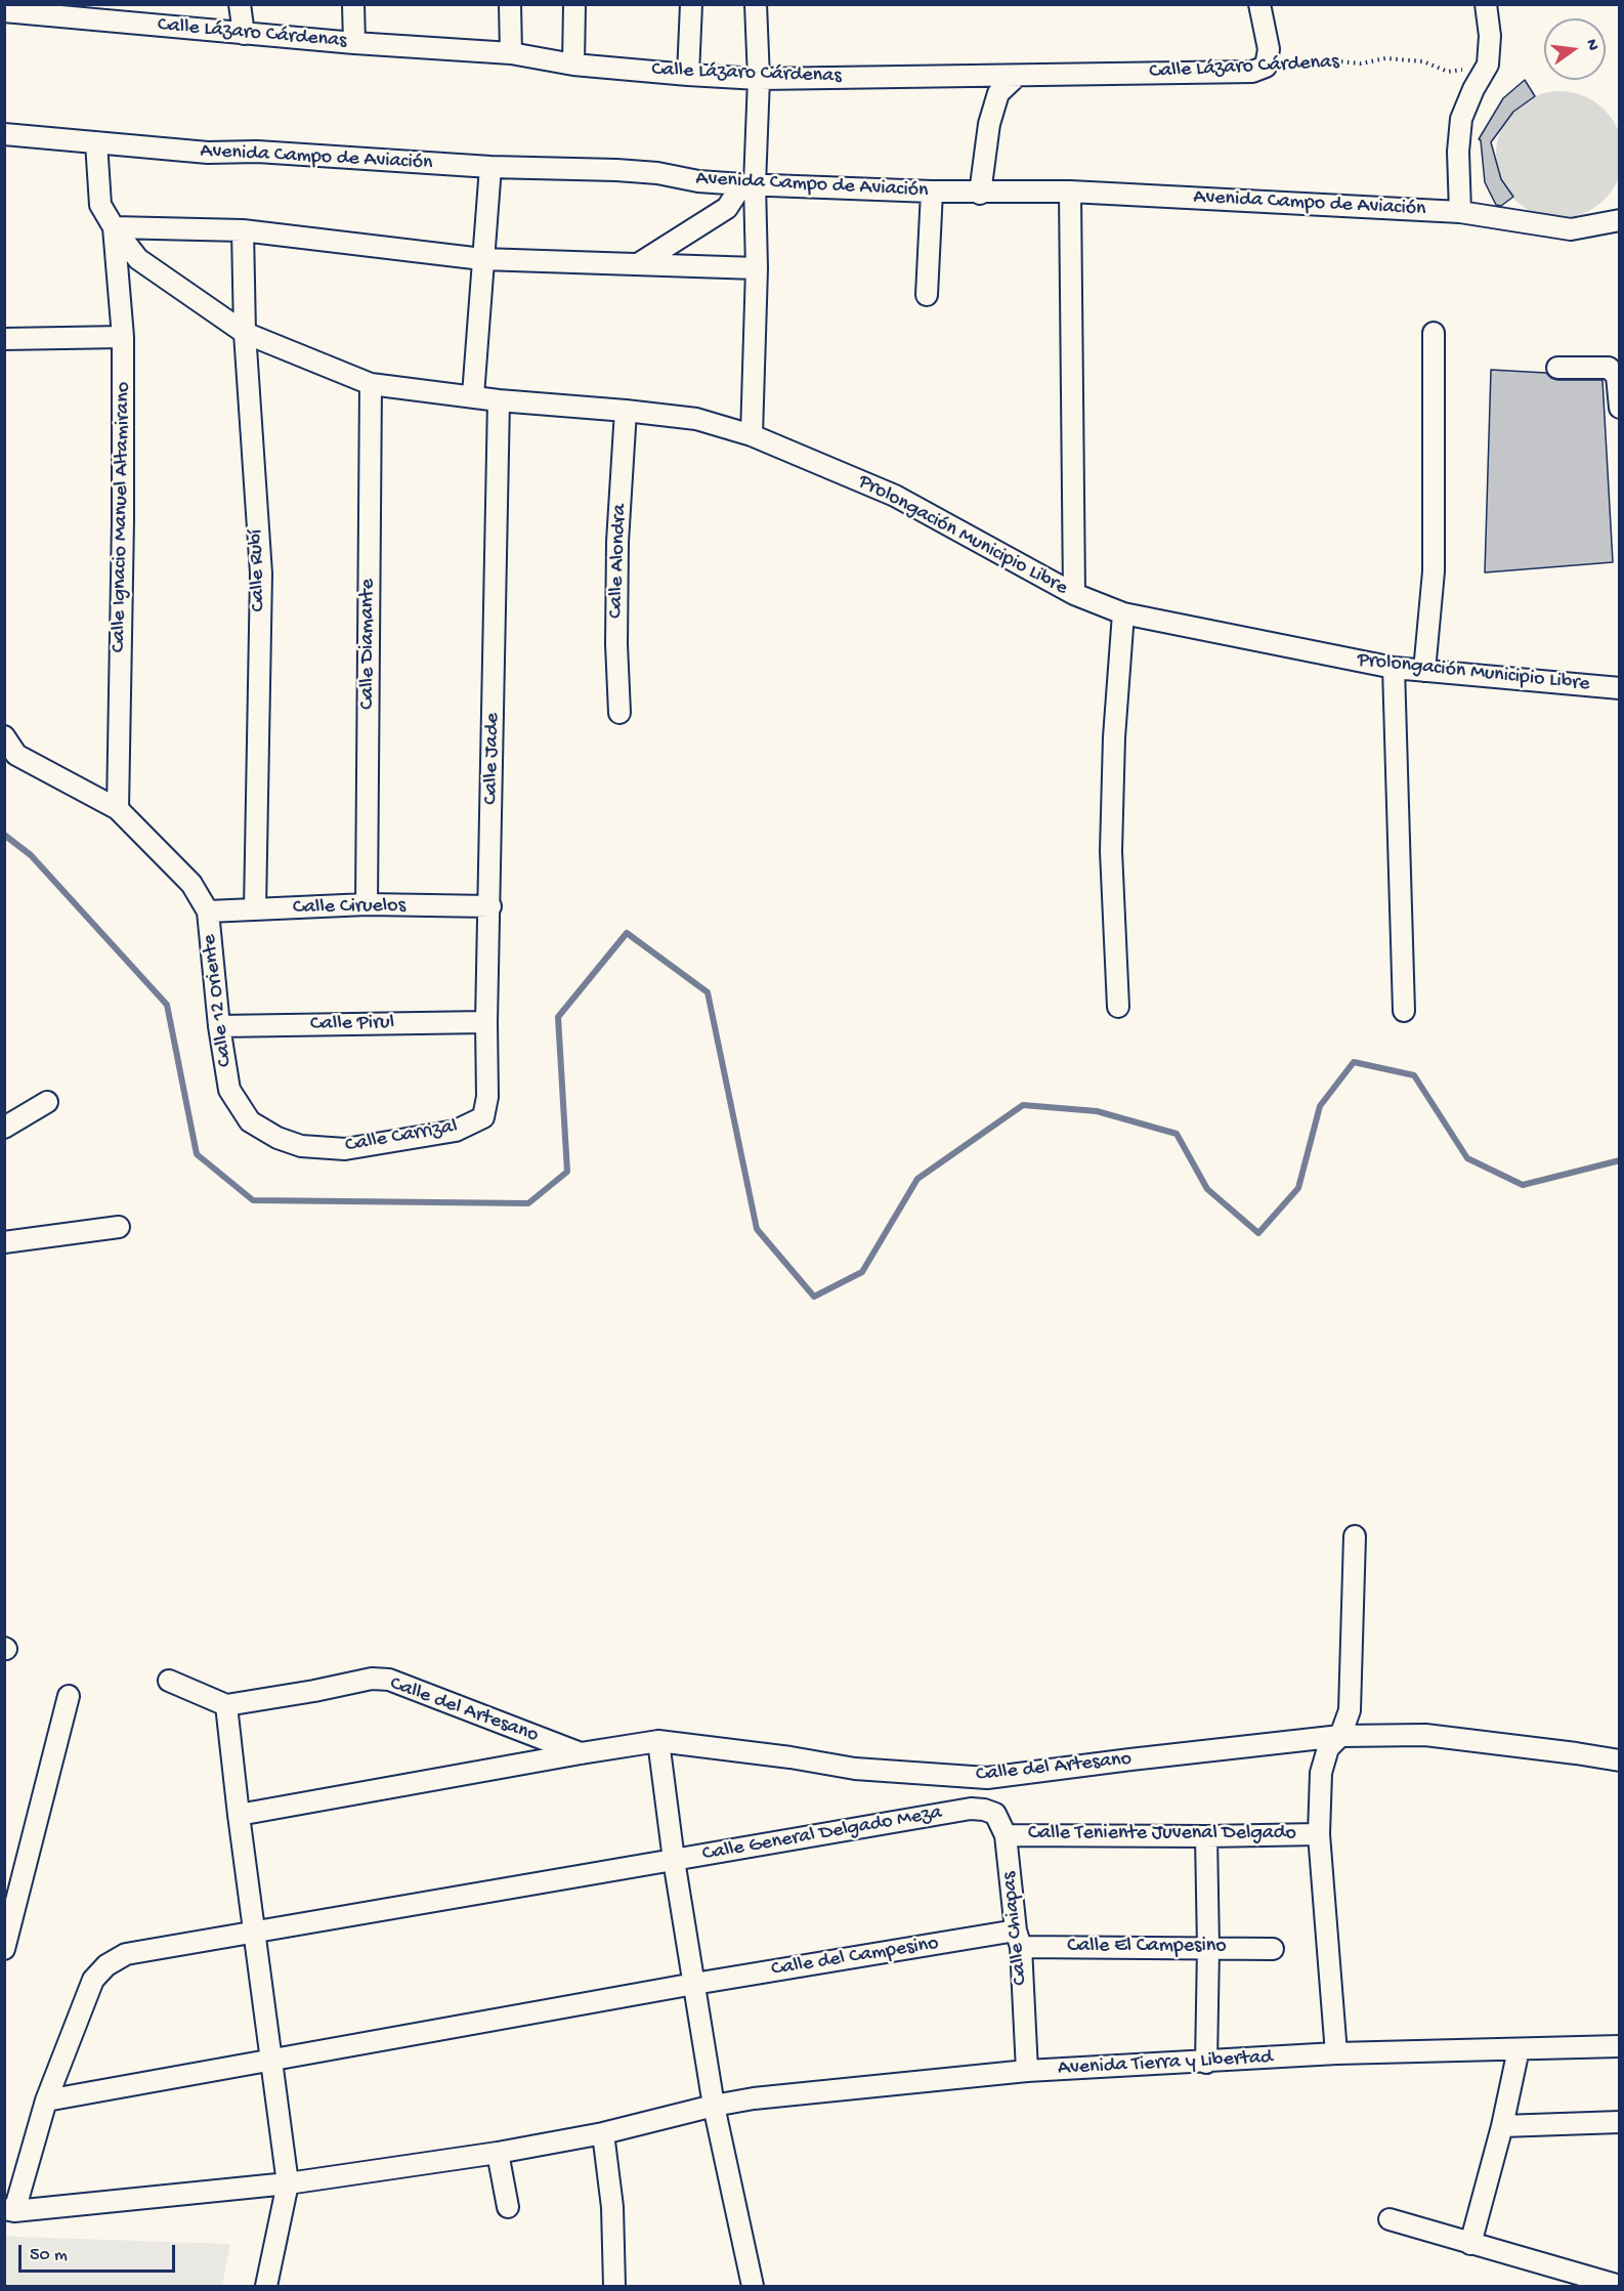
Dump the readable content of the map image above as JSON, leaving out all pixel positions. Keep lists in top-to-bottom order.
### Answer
{
  "streets": {
    "street": [
      "Calle Lázaro Cárdenas",
      "Avenida Campo de Aviación",
      "Calle Ignacio Manuel Altamirano",
      "Prolongación Municipio Libre",
      "Calle Alondra",
      "Calle Rubí",
      "Calle Diamante",
      "Calle Jade",
      "Calle Ciruelos",
      "Calle 12 Oriente",
      "Calle Pirul",
      "Calle Carrizal",
      "Calle del Artesano",
      "Calle General Delgado Meza",
      "Calle Teniente Juvenal Delgado",
      "Calle Chiapas",
      "Calle El Campesino",
      "Calle del Campesino",
      "Avenida Tierra y Libertad"
    ]
  },
  "crossings": [
    ["Avenida Campo de Aviación", "Prolongación Municipio Libre"],
    ["Calle Ignacio Manuel Altamirano", "Prolongación Municipio Libre"],
    ["Prolongación Municipio Libre", "Calle Alondra"],
    ["Prolongación Municipio Libre", "Calle Rubí"],
    ["Prolongación Municipio Libre", "Calle Diamante"],
    ["Prolongación Municipio Libre", "Calle Jade"],
    ["Calle Rubí", "Calle Ciruelos"],
    ["Calle Diamante", "Calle Ciruelos"],
    ["Calle Jade", "Calle Ciruelos"],
    ["Calle Jade", "Calle Pirul"],
    ["Calle Jade", "Calle Carrizal"],
    ["Calle Ciruelos", "Calle 12 Oriente"],
    ["Calle 12 Oriente", "Calle Pirul"],
    ["Calle 12 Oriente", "Calle Carrizal"],
    ["Calle General Delgado Meza", "Calle Chiapas"],
    ["Calle General Delgado Meza", "Calle del Campesino"],
    ["Calle General Delgado Meza", "Avenida Tierra y Libertad"],
    ["Calle Teniente Juvenal Delgado", "Calle Chiapas"],
    ["Calle Chiapas", "Calle El Campesino"],
    ["Calle Chiapas", "Calle del Campesino"],
    ["Calle Chiapas", "Avenida Tierra y Libertad"],
    ["Calle El Campesino", "Calle del Campesino"]
  ],
  "scale_bar": "50 m",
  "north": "right"
}
